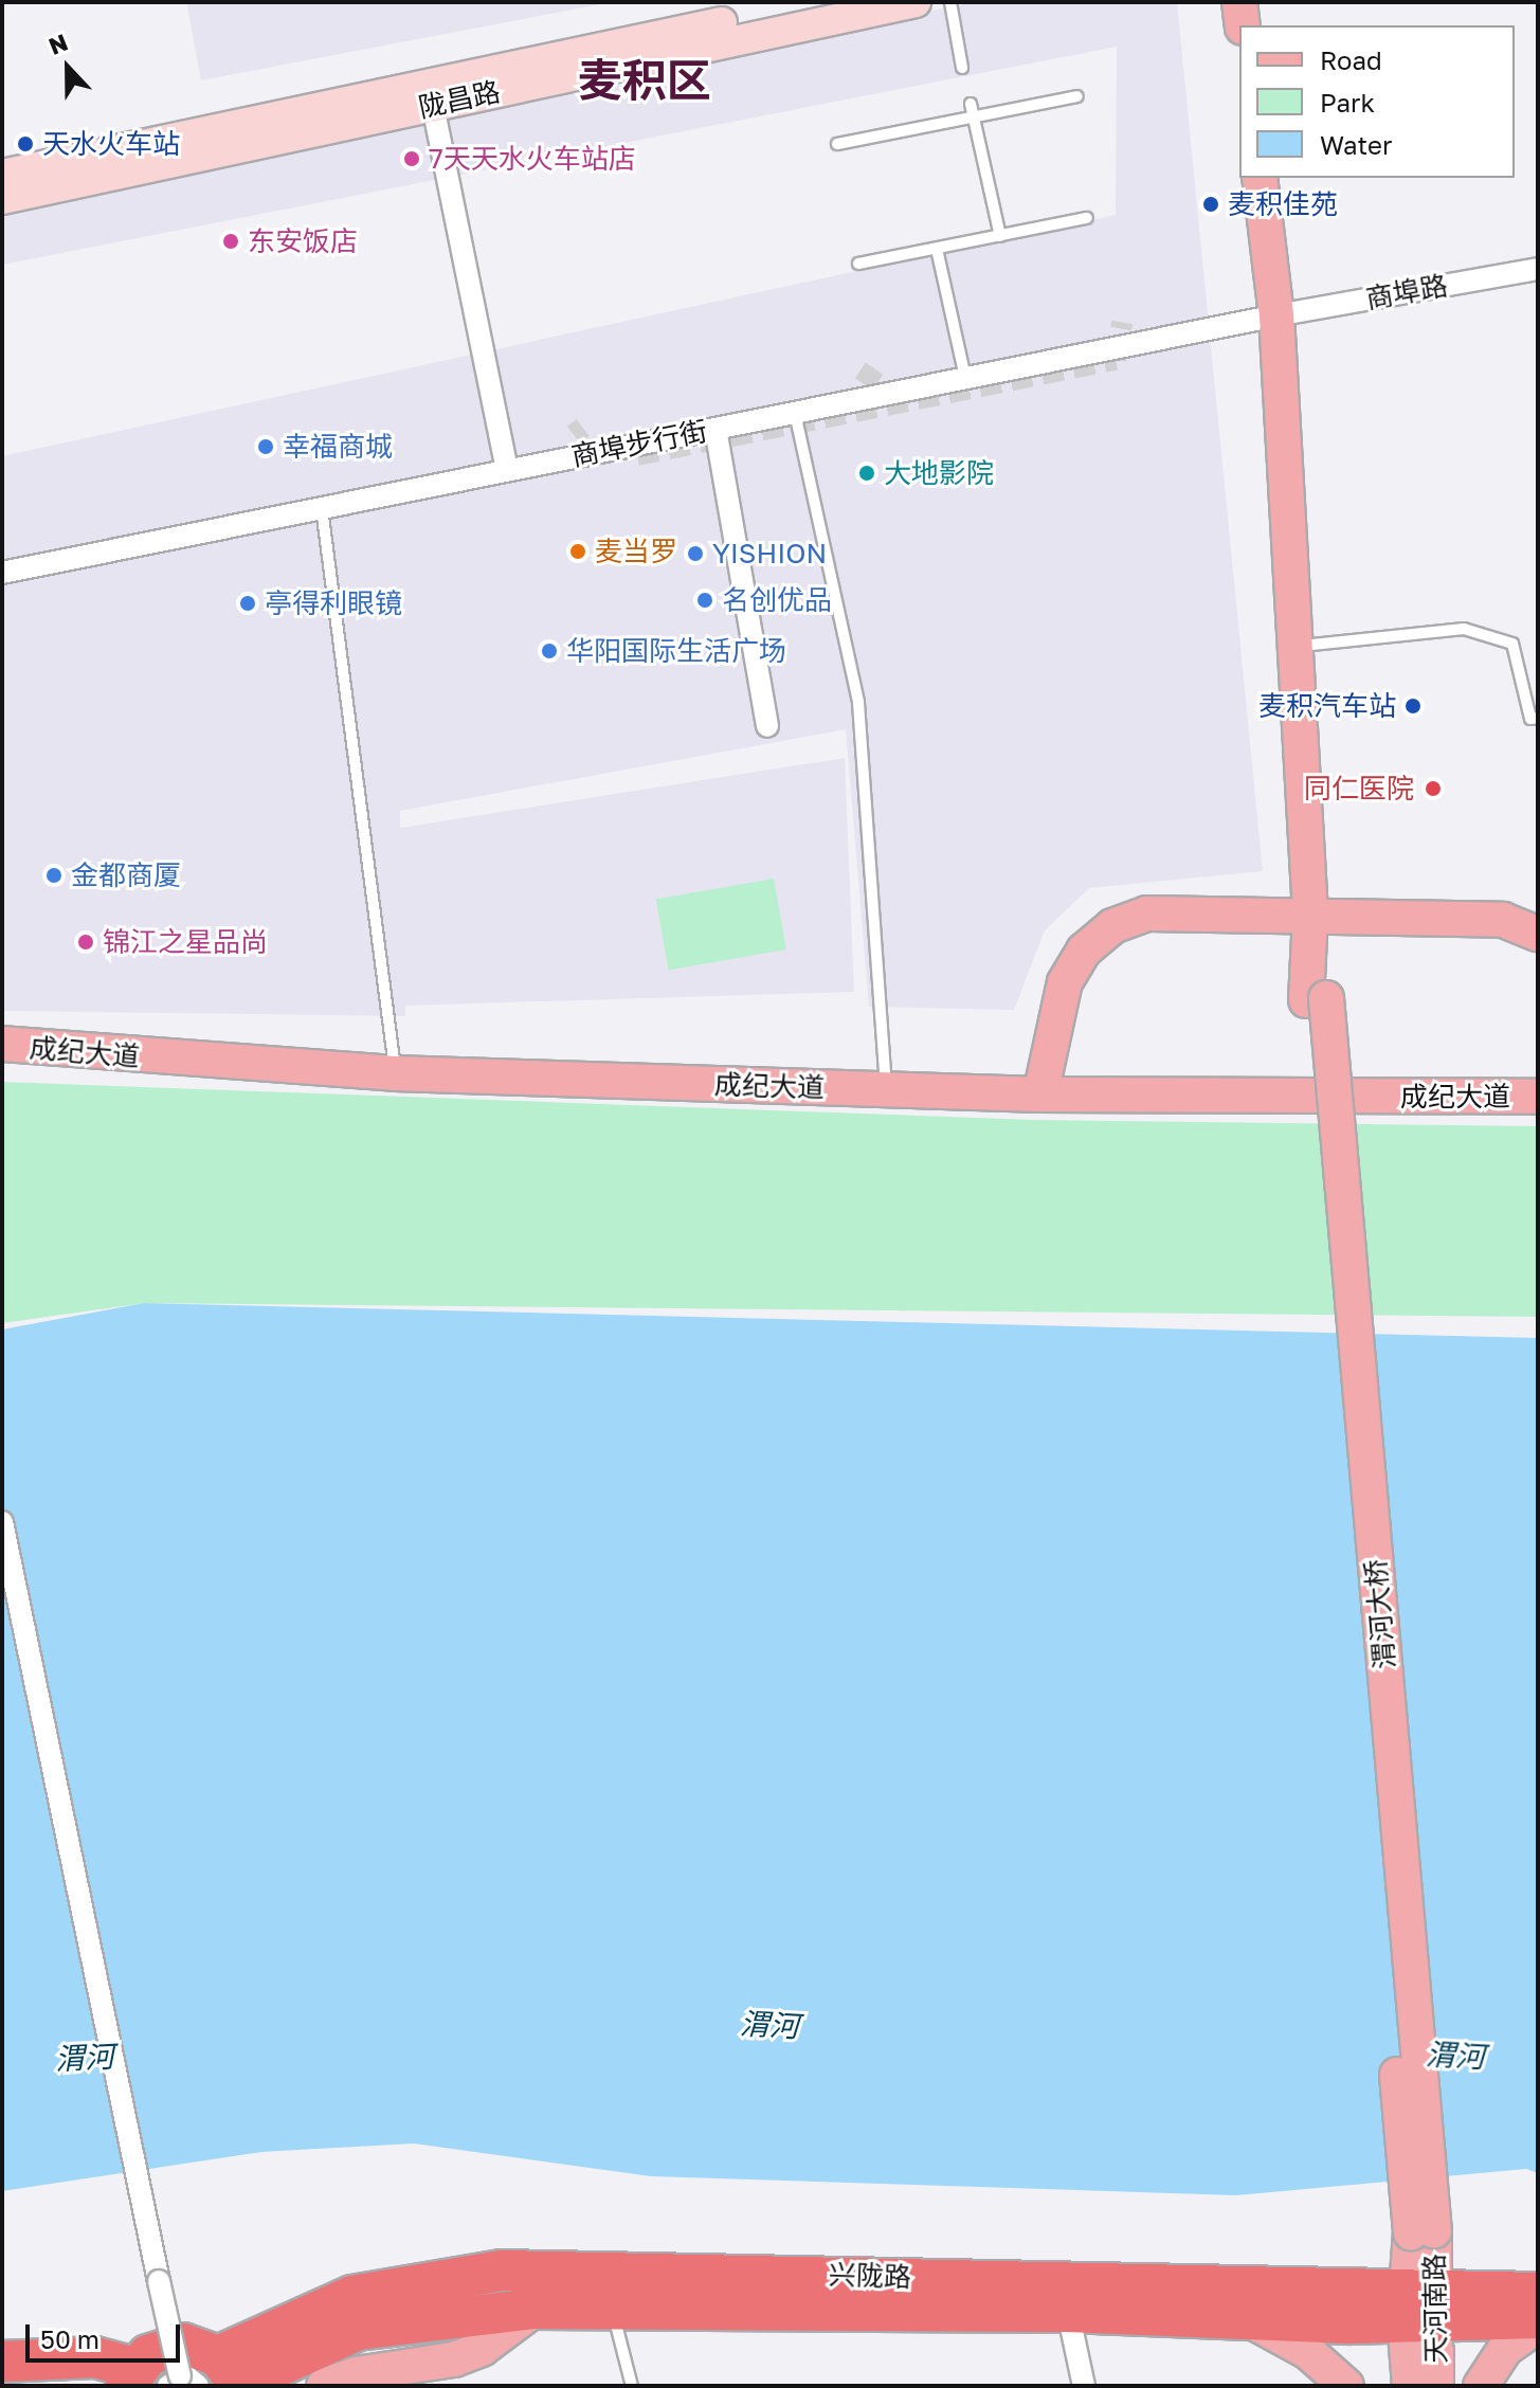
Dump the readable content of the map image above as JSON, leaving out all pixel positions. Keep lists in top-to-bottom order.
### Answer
{
  "streets": {
    "highway": ["兴陇路"],
    "main road": [
      "陇昌路",
      "成纪大道",
      "渭河大桥",
      "天河南路"
    ],
    "street": ["商埠路", "商埠步行街"]
  },
  "crossings": [
    ["商埠路", "商埠步行街"],
    ["商埠路", "渭河大桥"],
    ["商埠步行街", "渭河大桥"],
    ["渭河大桥", "天河南路"],
    ["兴陇路", "天河南路"]
  ],
  "districts": ["麦积区"],
  "water": ["渭河"],
  "places": [
    "天水火车站",
    "7天天水火车站店",
    "麦积佳苑",
    "东安饭店",
    "幸福商城",
    "大地影院",
    "麦当罗",
    "YISHION",
    "名创优品",
    "亭得利眼镜",
    "华阳国际生活广场",
    "麦积汽车站",
    "同仁医院",
    "金都商厦",
    "锦江之星品尚"
  ],
  "legend": ["Road", "Park", "Water"],
  "scale_bar": "50 m",
  "north": "top"
}
